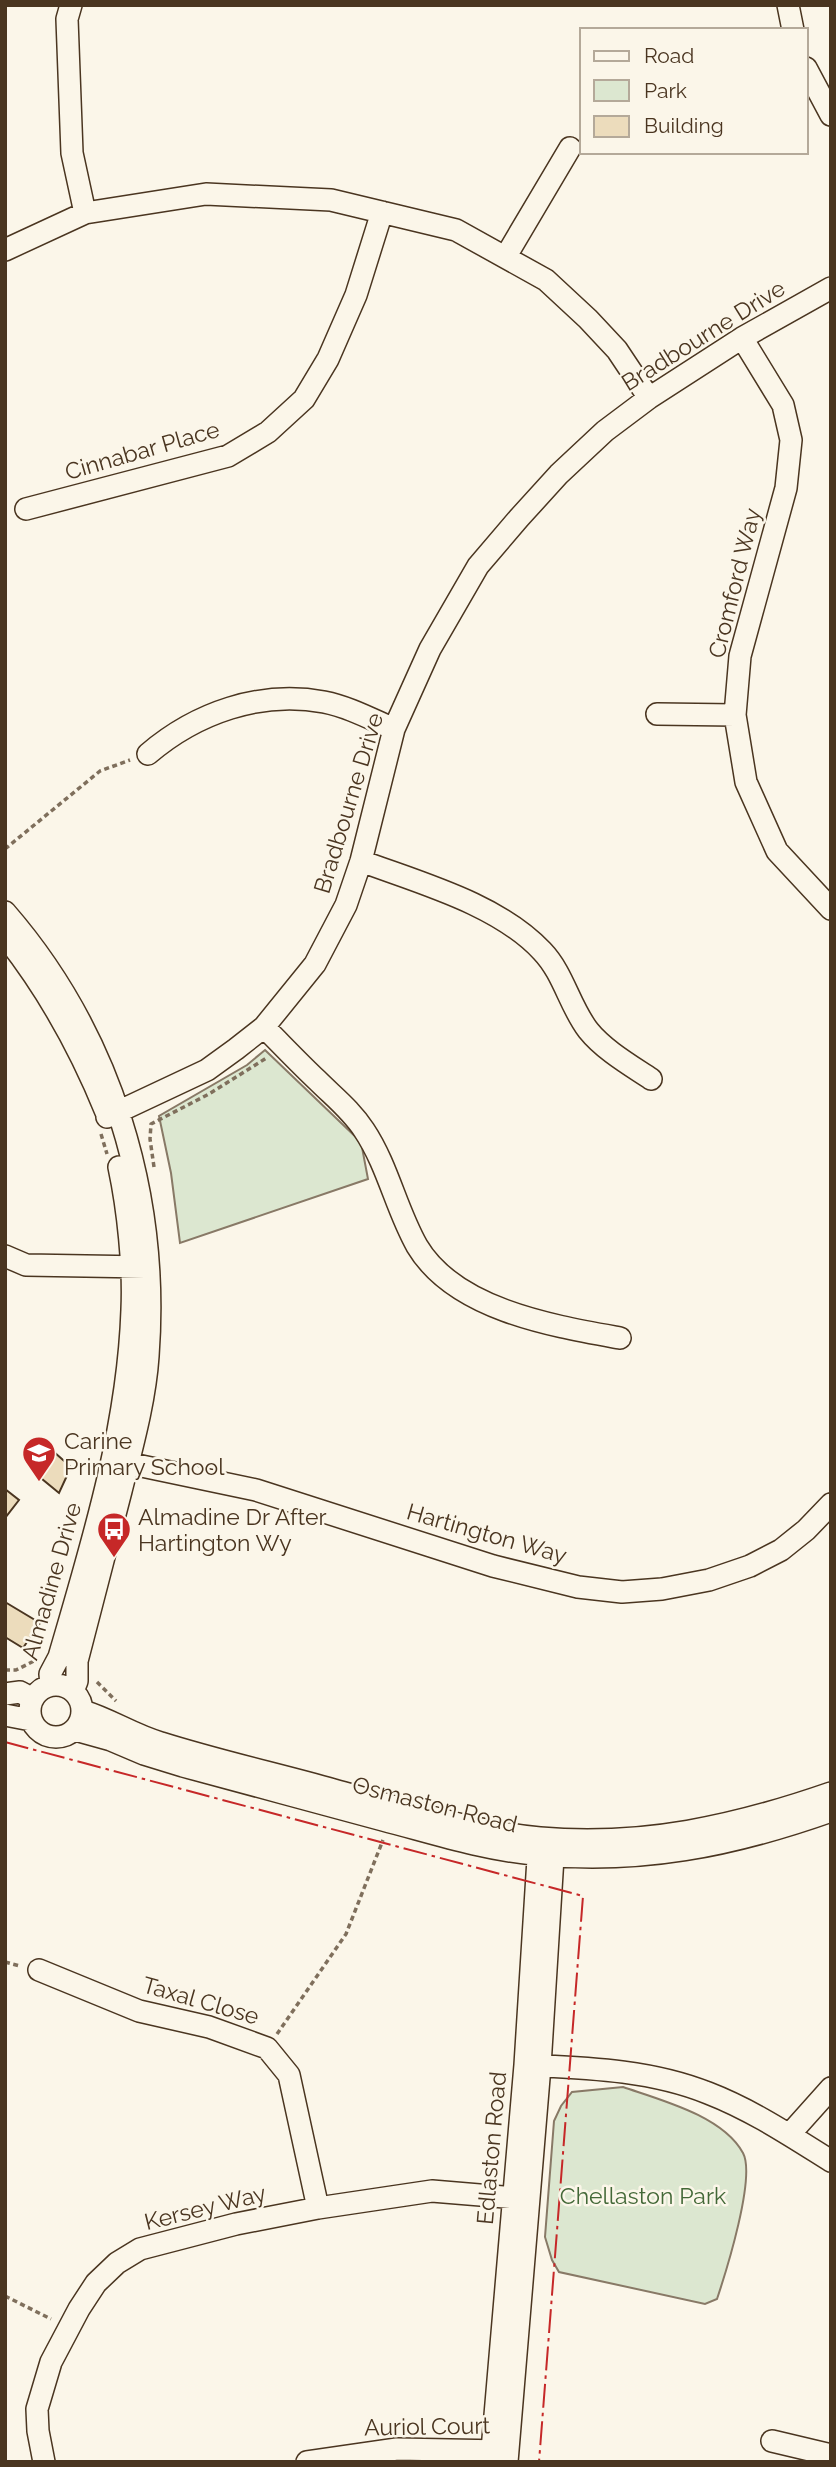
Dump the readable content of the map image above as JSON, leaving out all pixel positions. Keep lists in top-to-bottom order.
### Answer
{
  "streets": {
    "street": [
      "Bradbourne Drive",
      "Cinnabar Place",
      "Cromford Way",
      "Hartington Way",
      "Almadine Drive",
      "Osmaston Road",
      "Taxal Close",
      "Edlaston Road",
      "Kersey Way",
      "Auriol Court"
    ]
  },
  "crossings": [
    ["Bradbourne Drive", "Cromford Way"],
    ["Bradbourne Drive", "Almadine Drive"],
    ["Hartington Way", "Almadine Drive"],
    ["Almadine Drive", "Osmaston Road"],
    ["Osmaston Road", "Edlaston Road"],
    ["Taxal Close", "Kersey Way"],
    ["Edlaston Road", "Kersey Way"],
    ["Edlaston Road", "Auriol Court"]
  ],
  "parks": ["Chellaston Park"],
  "places": {
    "school or university": ["Carine Primary School"],
    "bus stop": ["Almadine Dr After Hartington Wy"]
  },
  "legend": ["Road", "Park", "Building"]
}
